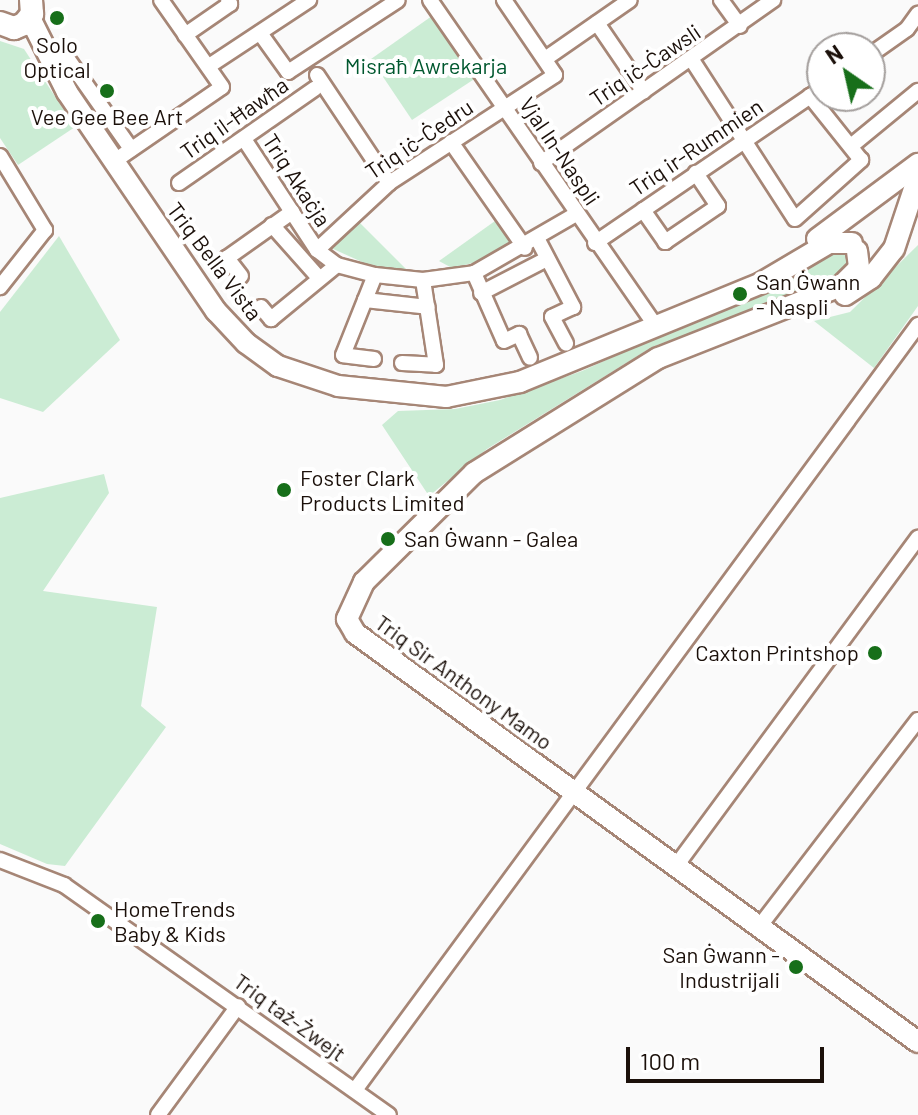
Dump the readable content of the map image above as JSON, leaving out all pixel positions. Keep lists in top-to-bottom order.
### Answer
{
  "streets": {
    "main road": ["Triq Bella Vista", "Triq Sir Anthony Mamo"],
    "street": [
      "Triq iċ-Ċawsli",
      "Triq il-Ħawħa",
      "Triq iċ-Ċedru",
      "Triq ir-Rummien",
      "Vjal In-Naspli",
      "Triq Akaċja",
      "Triq taż-Żwejt"
    ]
  },
  "crossings": [
    ["Triq iċ-Ċawsli", "Vjal In-Naspli"],
    ["Triq il-Ħawħa", "Triq iċ-Ċedru"],
    ["Triq il-Ħawħa", "Triq Akaċja"],
    ["Triq iċ-Ċedru", "Vjal In-Naspli"],
    ["Triq iċ-Ċedru", "Triq Akaċja"],
    ["Triq ir-Rummien", "Vjal In-Naspli"],
    ["Vjal In-Naspli", "Triq Akaċja"],
    ["Vjal In-Naspli", "Triq Bella Vista"]
  ],
  "parks": ["Misraħ Awrekarja"],
  "places": [
    "Solo Optical",
    "Vee Gee Bee Art",
    "San Ġwann - Naspli",
    "Foster Clark Products Limited",
    "San Ġwann - Galea",
    "Caxton Printshop",
    "HomeTrends Baby & Kids",
    "San Ġwann - Industrijali"
  ],
  "scale_bar": "100 m",
  "north": "top left"
}
